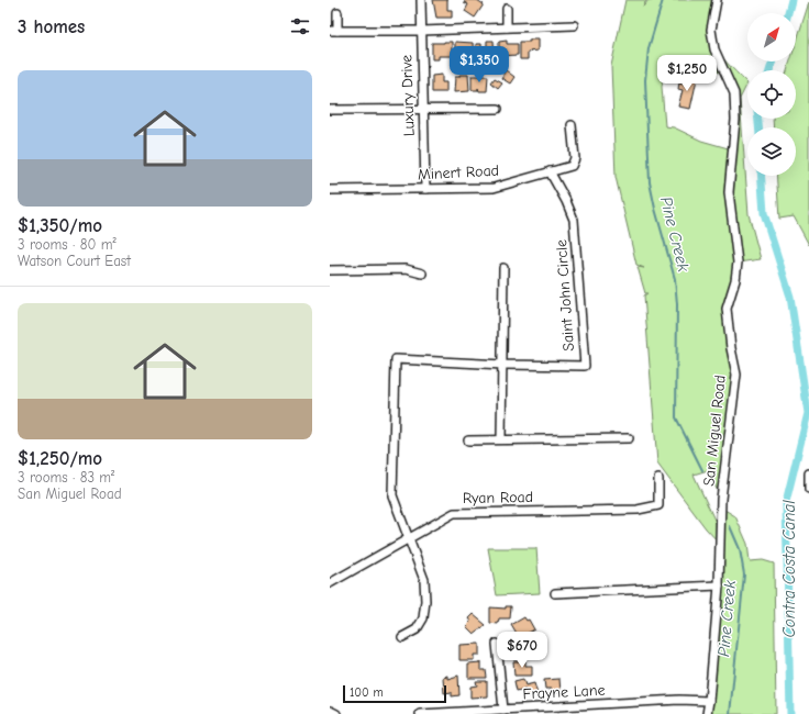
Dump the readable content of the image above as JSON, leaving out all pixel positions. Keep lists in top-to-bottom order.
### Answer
{
  "streets": {
    "street": [
      "Luxury Drive",
      "Minert Road",
      "Saint John Circle",
      "San Miguel Road",
      "Ryan Road",
      "Frayne Lane"
    ]
  },
  "crossings": [
    ["Luxury Drive", "Minert Road"],
    ["Minert Road", "Saint John Circle"],
    ["Saint John Circle", "Ryan Road"],
    ["San Miguel Road", "Frayne Lane"]
  ],
  "water": ["Pine Creek", "Contra Costa Canal"],
  "scale_bar": "100 m",
  "north": "top right",
  "page": {
    "heading": "3 homes",
    "price": ["$1,350", "$1,250", "$670"],
    "list": [
      {
        "name": "$1,350/mo",
        "note": "3 rooms · 80 m² · Watson Court East"
      },
      {
        "name": "$1,250/mo",
        "note": "3 rooms · 83 m² · San Miguel Road"
      }
    ],
    "scale": "100 m"
  }
}
